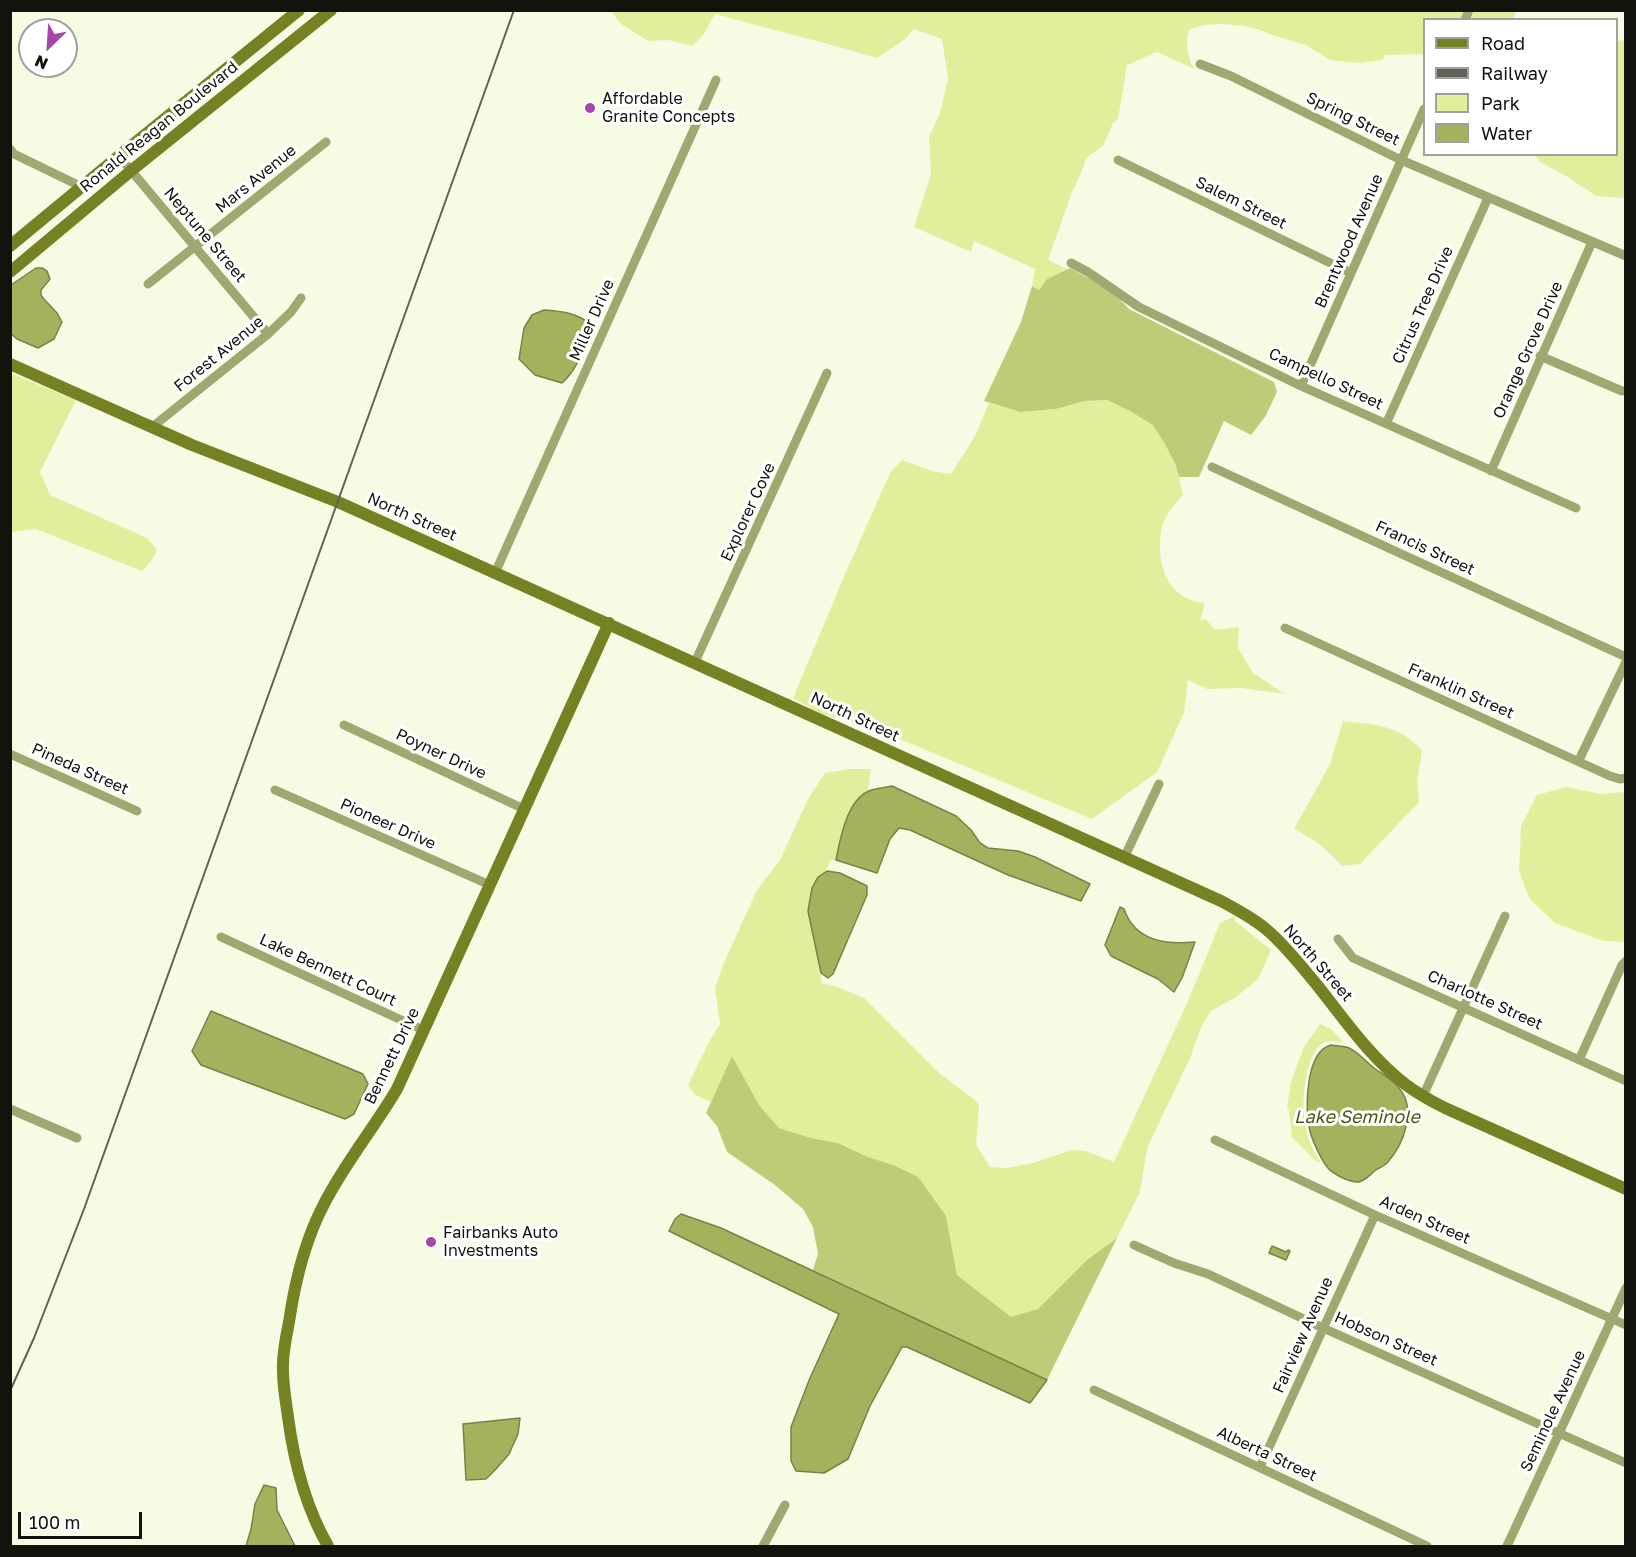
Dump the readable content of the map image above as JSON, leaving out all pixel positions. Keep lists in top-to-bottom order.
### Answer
{
  "streets": {
    "street": [
      "Spring Street",
      "Ronald Reagan Boulevard",
      "Mars Avenue",
      "Salem Street",
      "Neptune Street",
      "Brentwood Avenue",
      "Citrus Tree Drive",
      "Miller Drive",
      "Orange Grove Drive",
      "Forest Avenue",
      "Campello Street",
      "Explorer Cove",
      "North Street",
      "Francis Street",
      "Franklin Street",
      "Poyner Drive",
      "Pineda Street",
      "Pioneer Drive",
      "Lake Bennett Court",
      "Charlotte Street",
      "Bennett Drive",
      "Arden Street",
      "Fairview Avenue",
      "Hobson Street",
      "Seminole Avenue",
      "Alberta Street"
    ]
  },
  "crossings": [
    ["Spring Street", "Brentwood Avenue"],
    ["Spring Street", "Citrus Tree Drive"],
    ["Spring Street", "Orange Grove Drive"],
    ["Ronald Reagan Boulevard", "Neptune Street"],
    ["Mars Avenue", "Neptune Street"],
    ["Salem Street", "Brentwood Avenue"],
    ["Neptune Street", "Forest Avenue"],
    ["Brentwood Avenue", "Campello Street"],
    ["Citrus Tree Drive", "Campello Street"],
    ["Miller Drive", "North Street"],
    ["Orange Grove Drive", "Campello Street"],
    ["Forest Avenue", "North Street"],
    ["Explorer Cove", "North Street"],
    ["North Street", "Bennett Drive"],
    ["Poyner Drive", "Bennett Drive"],
    ["Pioneer Drive", "Bennett Drive"],
    ["Lake Bennett Court", "Bennett Drive"],
    ["Arden Street", "Fairview Avenue"],
    ["Arden Street", "Seminole Avenue"],
    ["Fairview Avenue", "Hobson Street"],
    ["Fairview Avenue", "Alberta Street"],
    ["Hobson Street", "Seminole Avenue"]
  ],
  "water": ["Lake Seminole"],
  "places": ["Affordable Granite Concepts", "Fairbanks Auto Investments"],
  "legend": [
    "Road",
    "Railway",
    "Park",
    "Water"
  ],
  "scale_bar": "100 m",
  "north": "bottom left"
}
